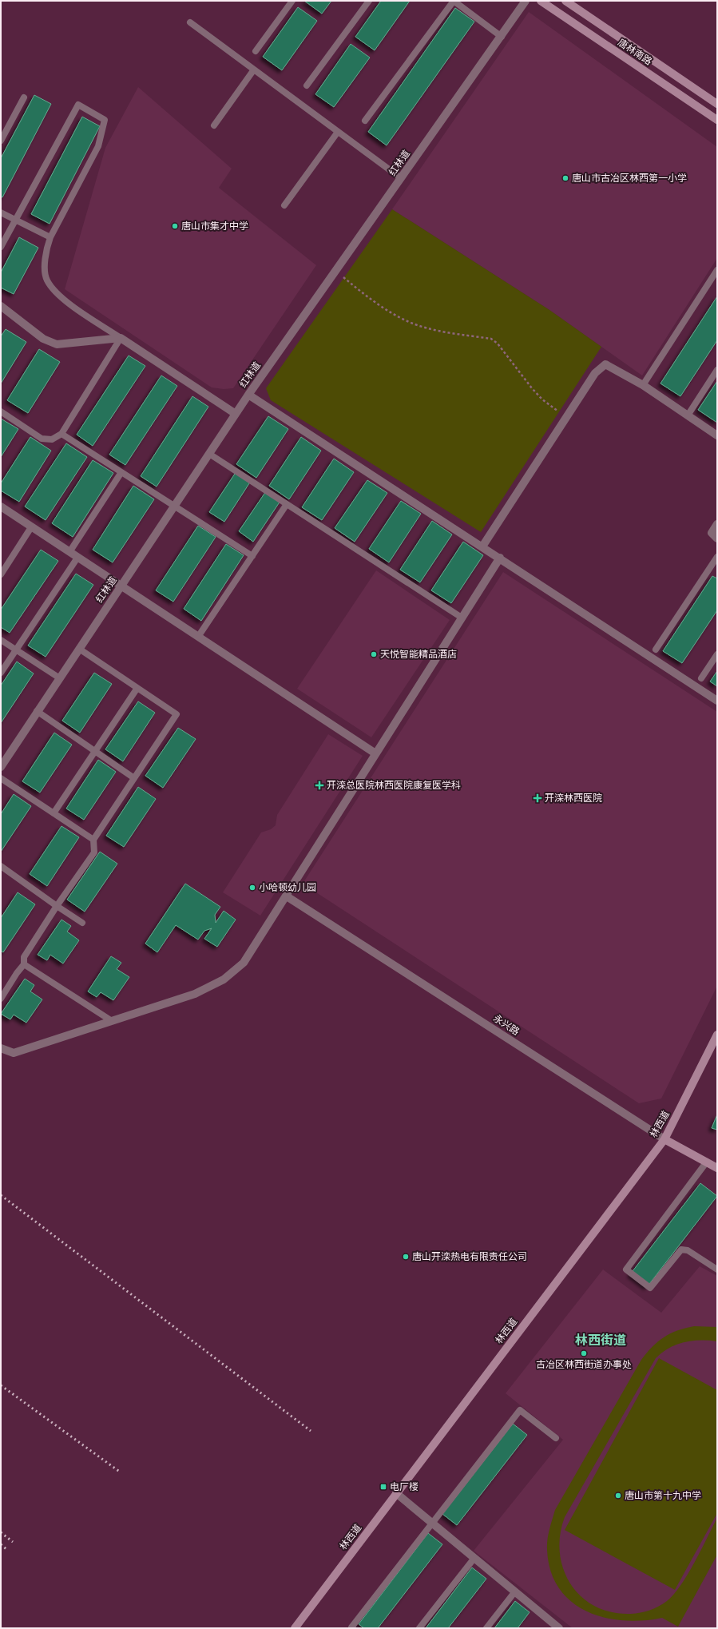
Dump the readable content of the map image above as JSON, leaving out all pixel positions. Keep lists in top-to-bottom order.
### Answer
{
  "streets": {
    "main road": ["唐林南路", "永兴路", "林西道"],
    "street": ["红林道"]
  },
  "crossings": [
    ["永兴路", "林西道"]
  ],
  "districts": ["林西街道"],
  "places": {
    "other": [
      "唐山市古冶区林西第一小学",
      "唐山市集才中学",
      "天悦智能精品酒店",
      "小哈顿幼儿园",
      "唐山开滦热电有限责任公司",
      "古冶区林西街道办事处",
      "唐山市第十九中学"
    ],
    "health": ["开滦总医院林西医院康复医学科", "开滦林西医院"],
    "transit": ["电厂楼"]
  }
}
